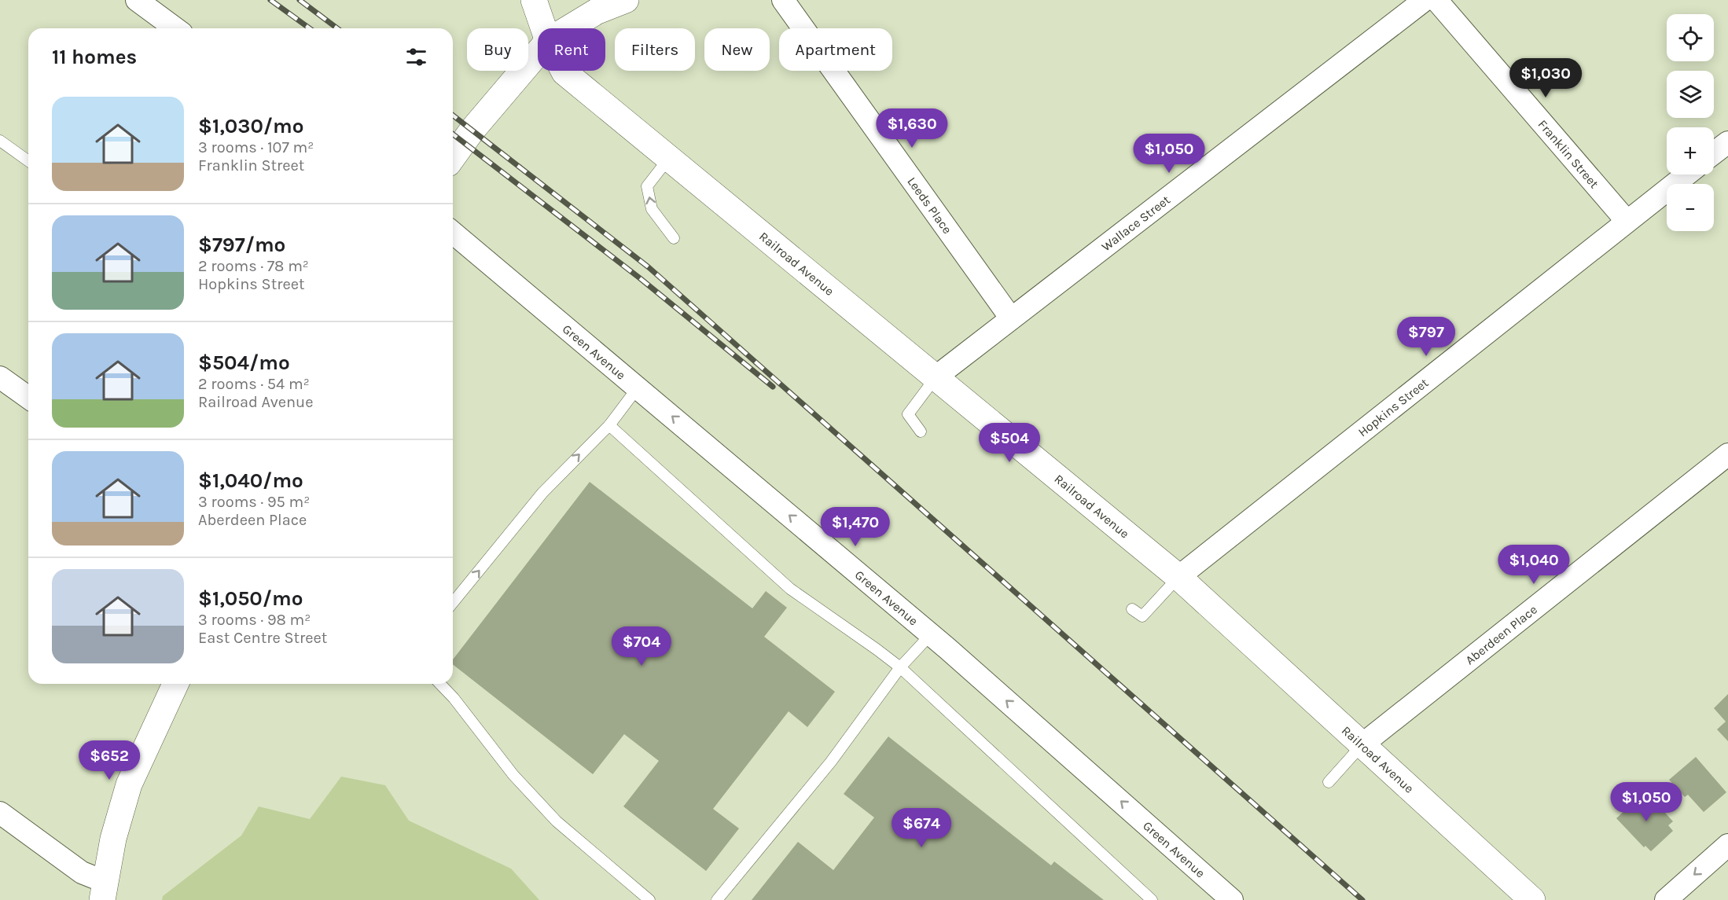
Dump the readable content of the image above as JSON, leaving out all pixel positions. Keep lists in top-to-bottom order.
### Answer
{
  "streets": {
    "street": [
      "Franklin Street",
      "Leeds Place",
      "Wallace Street",
      "Railroad Avenue",
      "Green Avenue",
      "Hopkins Street",
      "Aberdeen Place"
    ]
  },
  "crossings": [
    ["Franklin Street", "Hopkins Street"],
    ["Leeds Place", "Wallace Street"],
    ["Wallace Street", "Railroad Avenue"],
    ["Railroad Avenue", "Hopkins Street"],
    ["Railroad Avenue", "Aberdeen Place"]
  ],
  "one_way": ["Green Avenue"],
  "page": {
    "map_buttons": ["+", "−"],
    "chip": [
      "Buy",
      "Rent",
      "Filters",
      "New",
      "Apartment"
    ],
    "heading": "11 homes",
    "price": [
      "$1,030",
      "$1,630",
      "$1,050",
      "$797",
      "$504",
      "$1,470",
      "$1,040",
      "$704",
      "$652",
      "$1,050",
      "$674"
    ],
    "list": [
      {
        "name": "$1,030/mo",
        "note": "3 rooms · 107 m² · Franklin Street"
      },
      {
        "name": "$797/mo",
        "note": "2 rooms · 78 m² · Hopkins Street"
      },
      {
        "name": "$504/mo",
        "note": "2 rooms · 54 m² · Railroad Avenue"
      },
      {
        "name": "$1,040/mo",
        "note": "3 rooms · 95 m² · Aberdeen Place"
      },
      {
        "name": "$1,050/mo",
        "note": "3 rooms · 98 m² · East Centre Street"
      }
    ]
  }
}
